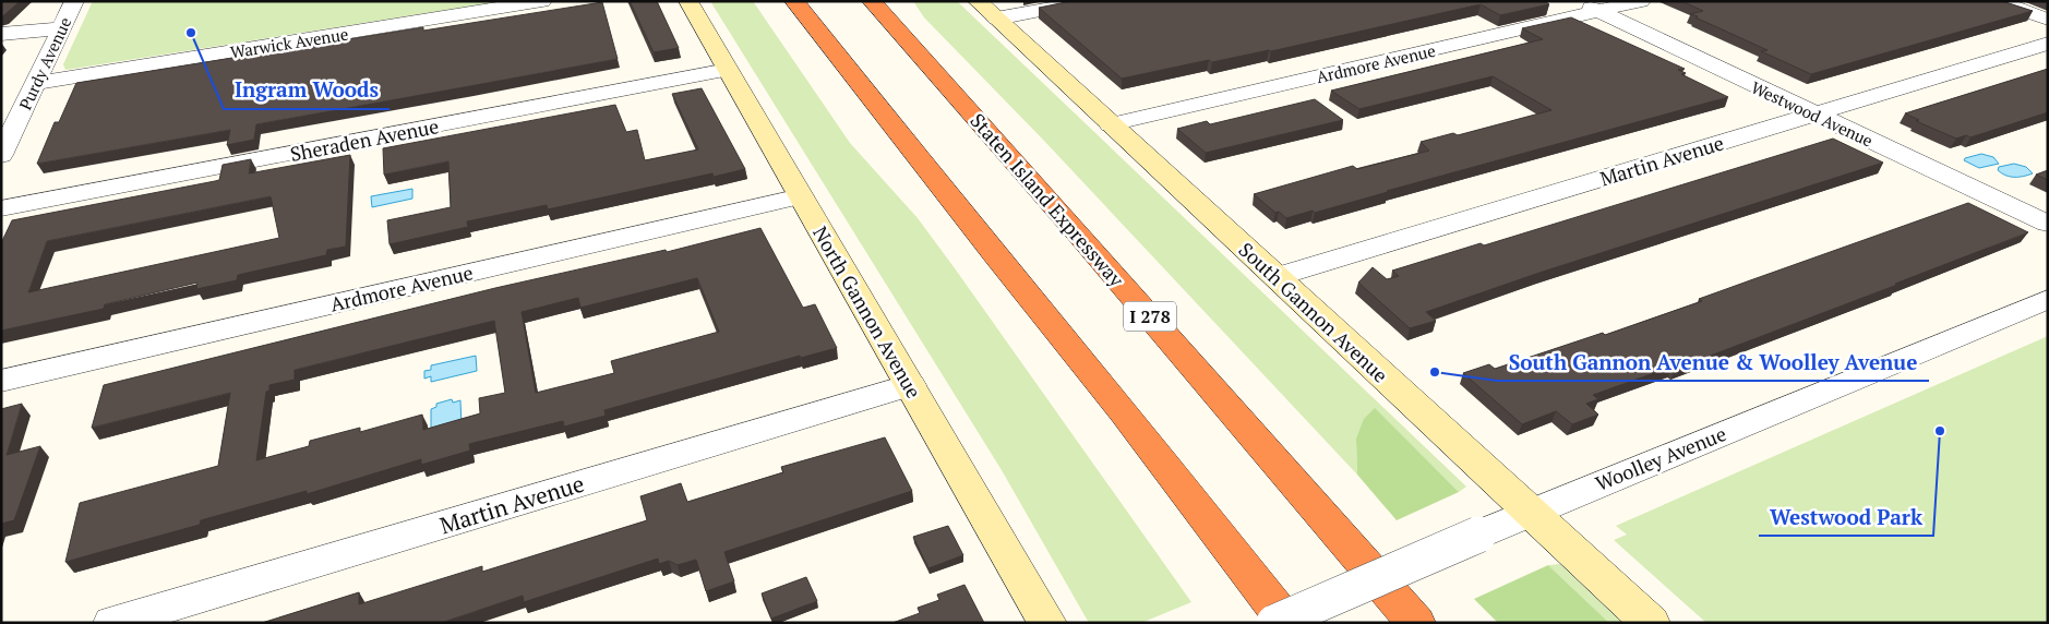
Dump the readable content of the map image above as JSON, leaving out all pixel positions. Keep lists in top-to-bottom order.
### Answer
{
  "streets": {
    "highway": ["Staten Island Expressway", "I 278"],
    "main road": ["North Gannon Avenue", "South Gannon Avenue"],
    "street": [
      "Warwick Avenue",
      "Purdy Avenue",
      "Ardmore Avenue",
      "Westwood Avenue",
      "Sheraden Avenue",
      "Martin Avenue",
      "Woolley Avenue"
    ]
  },
  "crossings": [
    ["Warwick Avenue", "Purdy Avenue"],
    ["Ardmore Avenue", "Westwood Avenue"],
    ["Ardmore Avenue", "North Gannon Avenue"],
    ["Ardmore Avenue", "South Gannon Avenue"],
    ["Westwood Avenue", "Martin Avenue"],
    ["Sheraden Avenue", "North Gannon Avenue"],
    ["Martin Avenue", "North Gannon Avenue"],
    ["Martin Avenue", "South Gannon Avenue"],
    ["South Gannon Avenue", "Woolley Avenue"]
  ],
  "places": ["Ingram Woods", "South Gannon Avenue & Woolley Avenue", "Westwood Park"]
}
